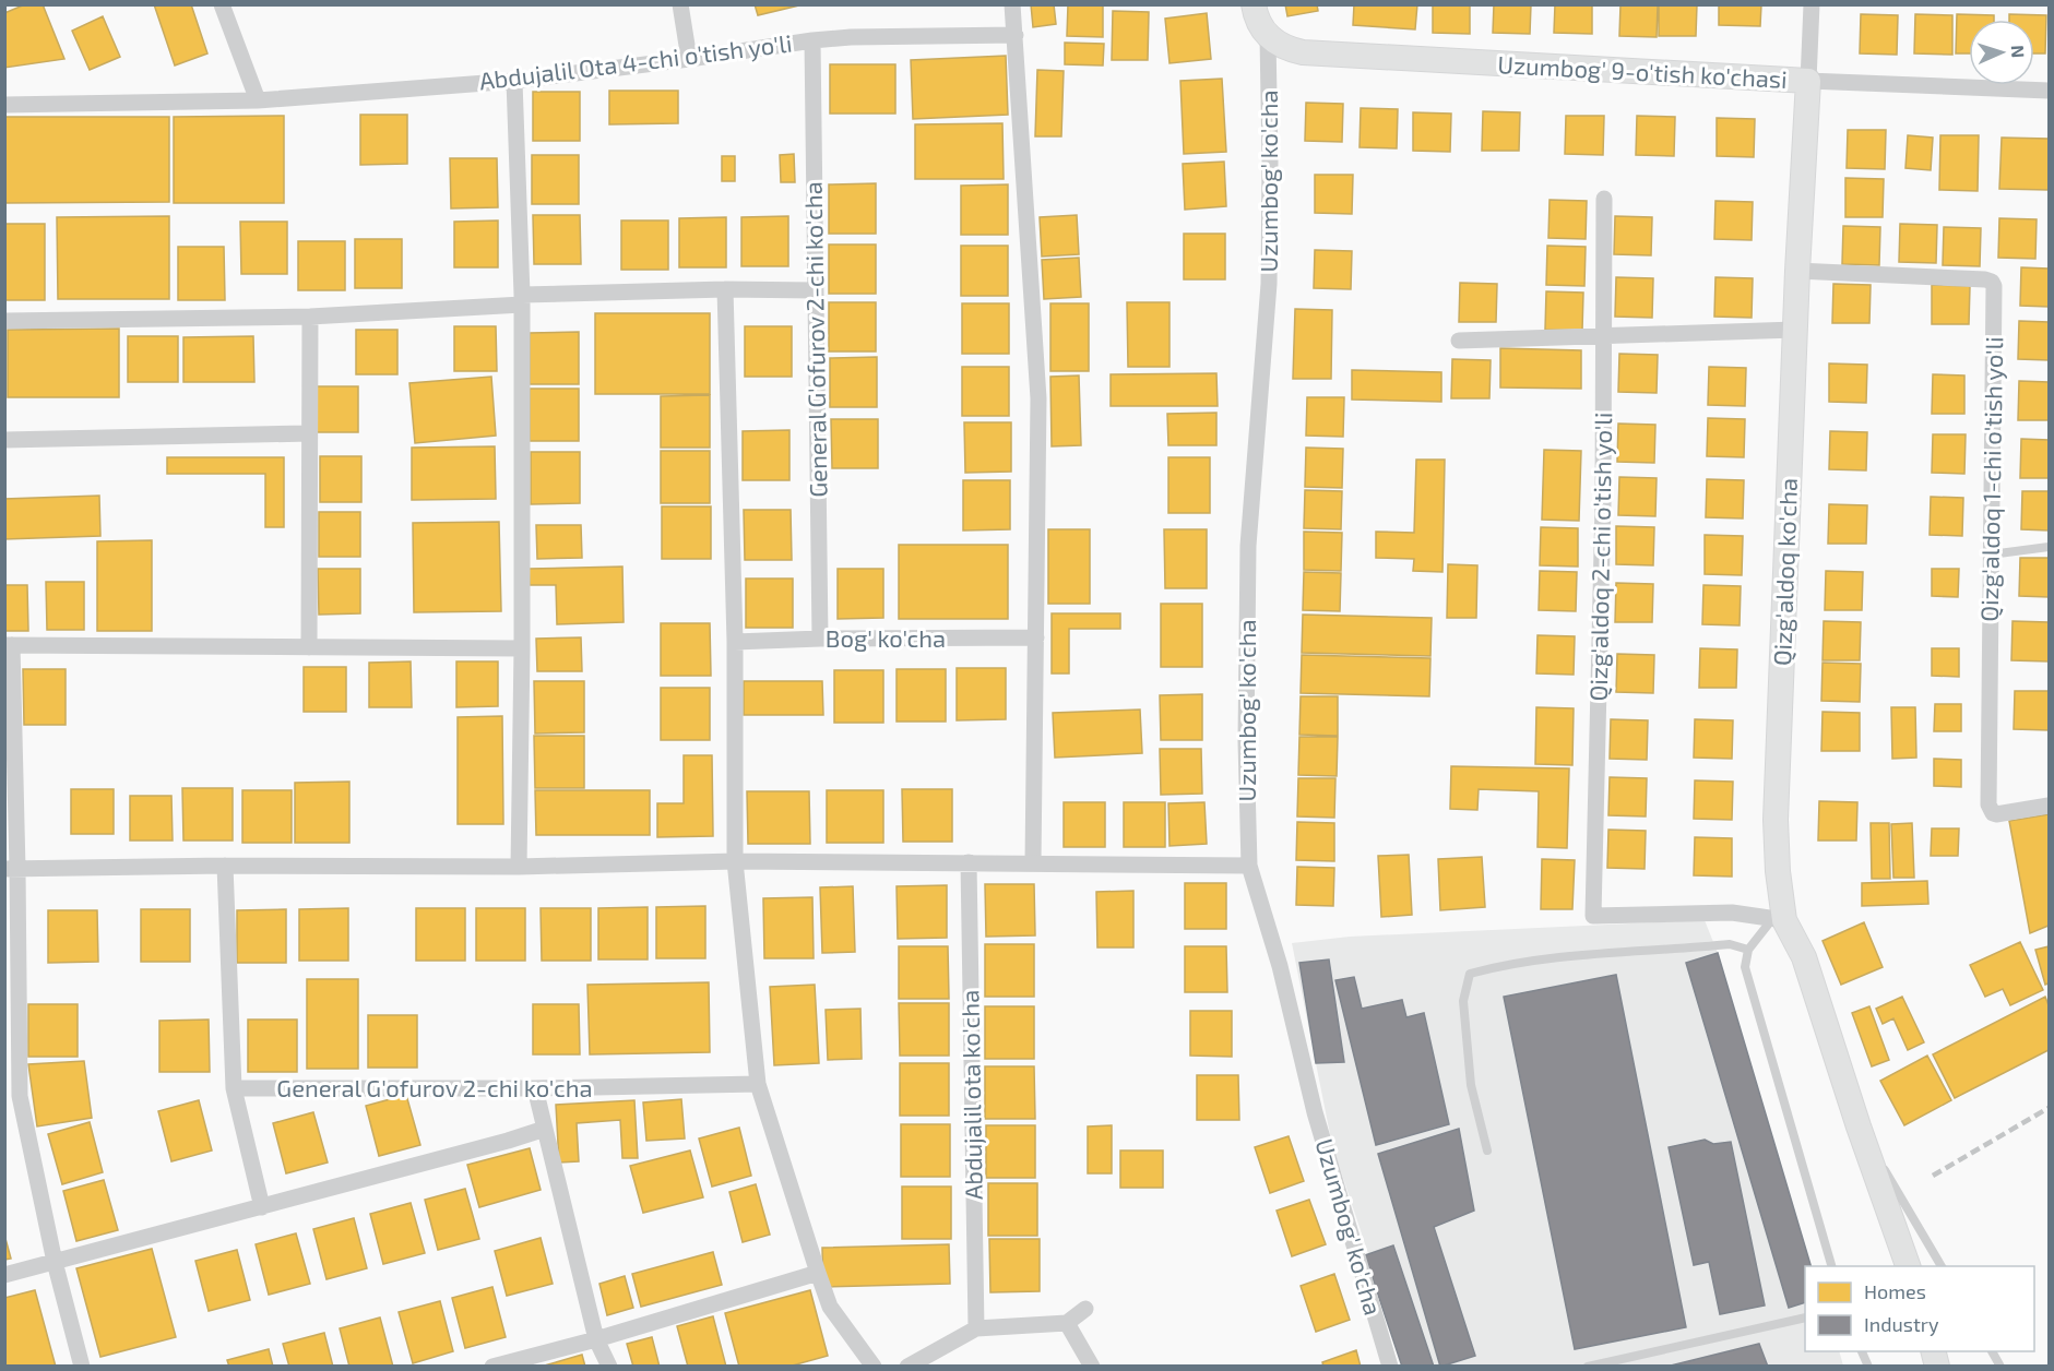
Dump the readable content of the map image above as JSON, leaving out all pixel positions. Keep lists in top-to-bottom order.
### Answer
{
  "streets": {
    "street": [
      "Abdujalil Ota 4-chi o'tish yo'li",
      "Uzumbog' 9-o'tish ko'chasi",
      "Uzumbog' ko'cha",
      "General G'ofurov 2-chi ko'cha",
      "Qizg'aldoq 1-chi o'tish yo'li",
      "Qizg'aldoq 2-chi o'tish yo'li",
      "Qizg'aldoq ko'cha",
      "Bog' ko'cha",
      "Abdujalil ota ko'cha"
    ]
  },
  "crossings": [
    ["Abdujalil Ota 4-chi o'tish yo'li", "General G'ofurov 2-chi ko'cha"],
    ["Uzumbog' 9-o'tish ko'chasi", "Uzumbog' ko'cha"],
    ["Uzumbog' 9-o'tish ko'chasi", "Qizg'aldoq ko'cha"],
    ["General G'ofurov 2-chi ko'cha", "Bog' ko'cha"],
    ["Qizg'aldoq 1-chi o'tish yo'li", "Qizg'aldoq ko'cha"],
    ["Qizg'aldoq 2-chi o'tish yo'li", "Qizg'aldoq ko'cha"]
  ],
  "legend": ["Homes", "Industry"],
  "north": "right"
}
